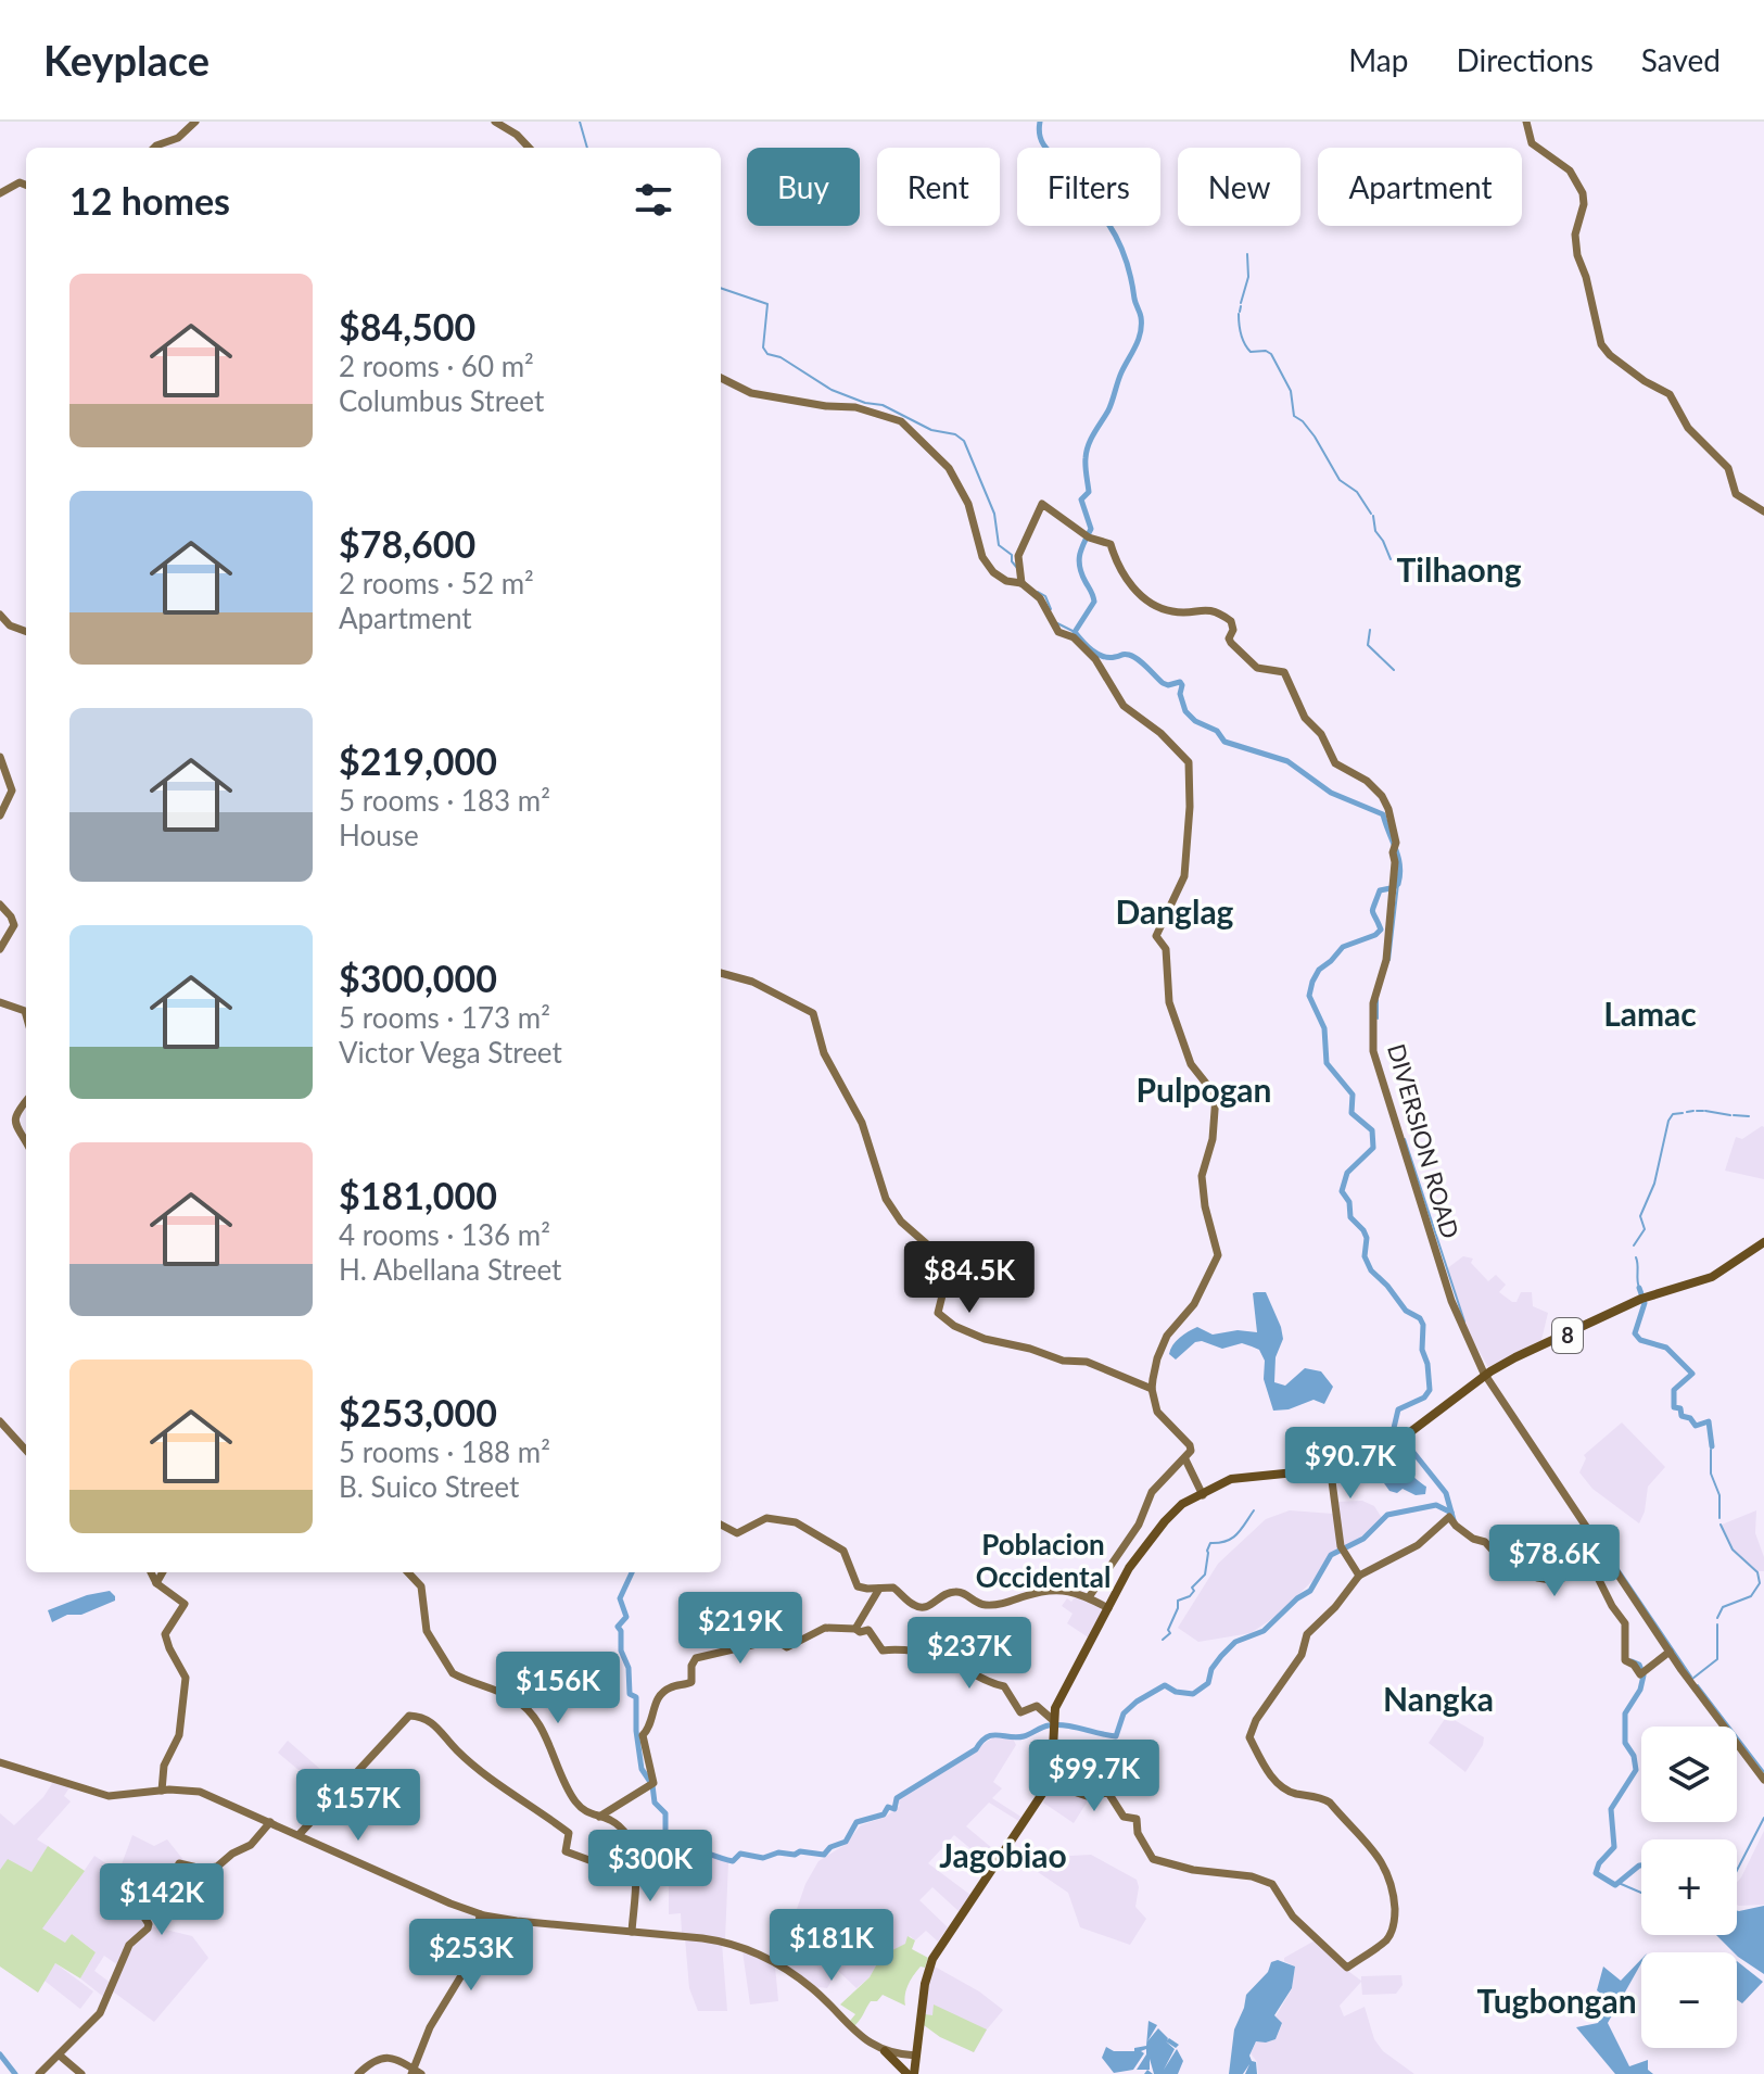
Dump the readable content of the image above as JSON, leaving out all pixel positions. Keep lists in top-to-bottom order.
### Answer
{
  "streets": {
    "main road": ["8"],
    "street": ["DIVERSION ROAD"]
  },
  "crossings": [
    ["DIVERSION ROAD", "8"]
  ],
  "districts": [
    "Tilhaong",
    "Danglag",
    "Lamac",
    "Pulpogan",
    "Poblacion Occidental",
    "Nangka",
    "Jagobiao",
    "Tugbongan"
  ],
  "page": {
    "header": "Keyplace",
    "nav": ["Map", "Directions", "Saved"],
    "chip": [
      "Buy",
      "Rent",
      "Filters",
      "New",
      "Apartment"
    ],
    "heading": "12 homes",
    "list": [
      {
        "name": "$84,500",
        "note": "2 rooms · 60 m² · Columbus Street"
      },
      {
        "name": "$78,600",
        "note": "2 rooms · 52 m² · Apartment"
      },
      {
        "name": "$219,000",
        "note": "5 rooms · 183 m² · House"
      },
      {
        "name": "$300,000",
        "note": "5 rooms · 173 m² · Victor Vega Street"
      },
      {
        "name": "$181,000",
        "note": "4 rooms · 136 m² · H. Abellana Street"
      },
      {
        "name": "$253,000",
        "note": "5 rooms · 188 m² · B. Suico Street"
      }
    ],
    "price": [
      "$84.5K",
      "$90.7K",
      "$78.6K",
      "$219K",
      "$237K",
      "$156K",
      "$99.7K",
      "$157K",
      "$300K",
      "$142K",
      "$181K",
      "$253K"
    ],
    "map_buttons": ["+", "−"]
  }
}
